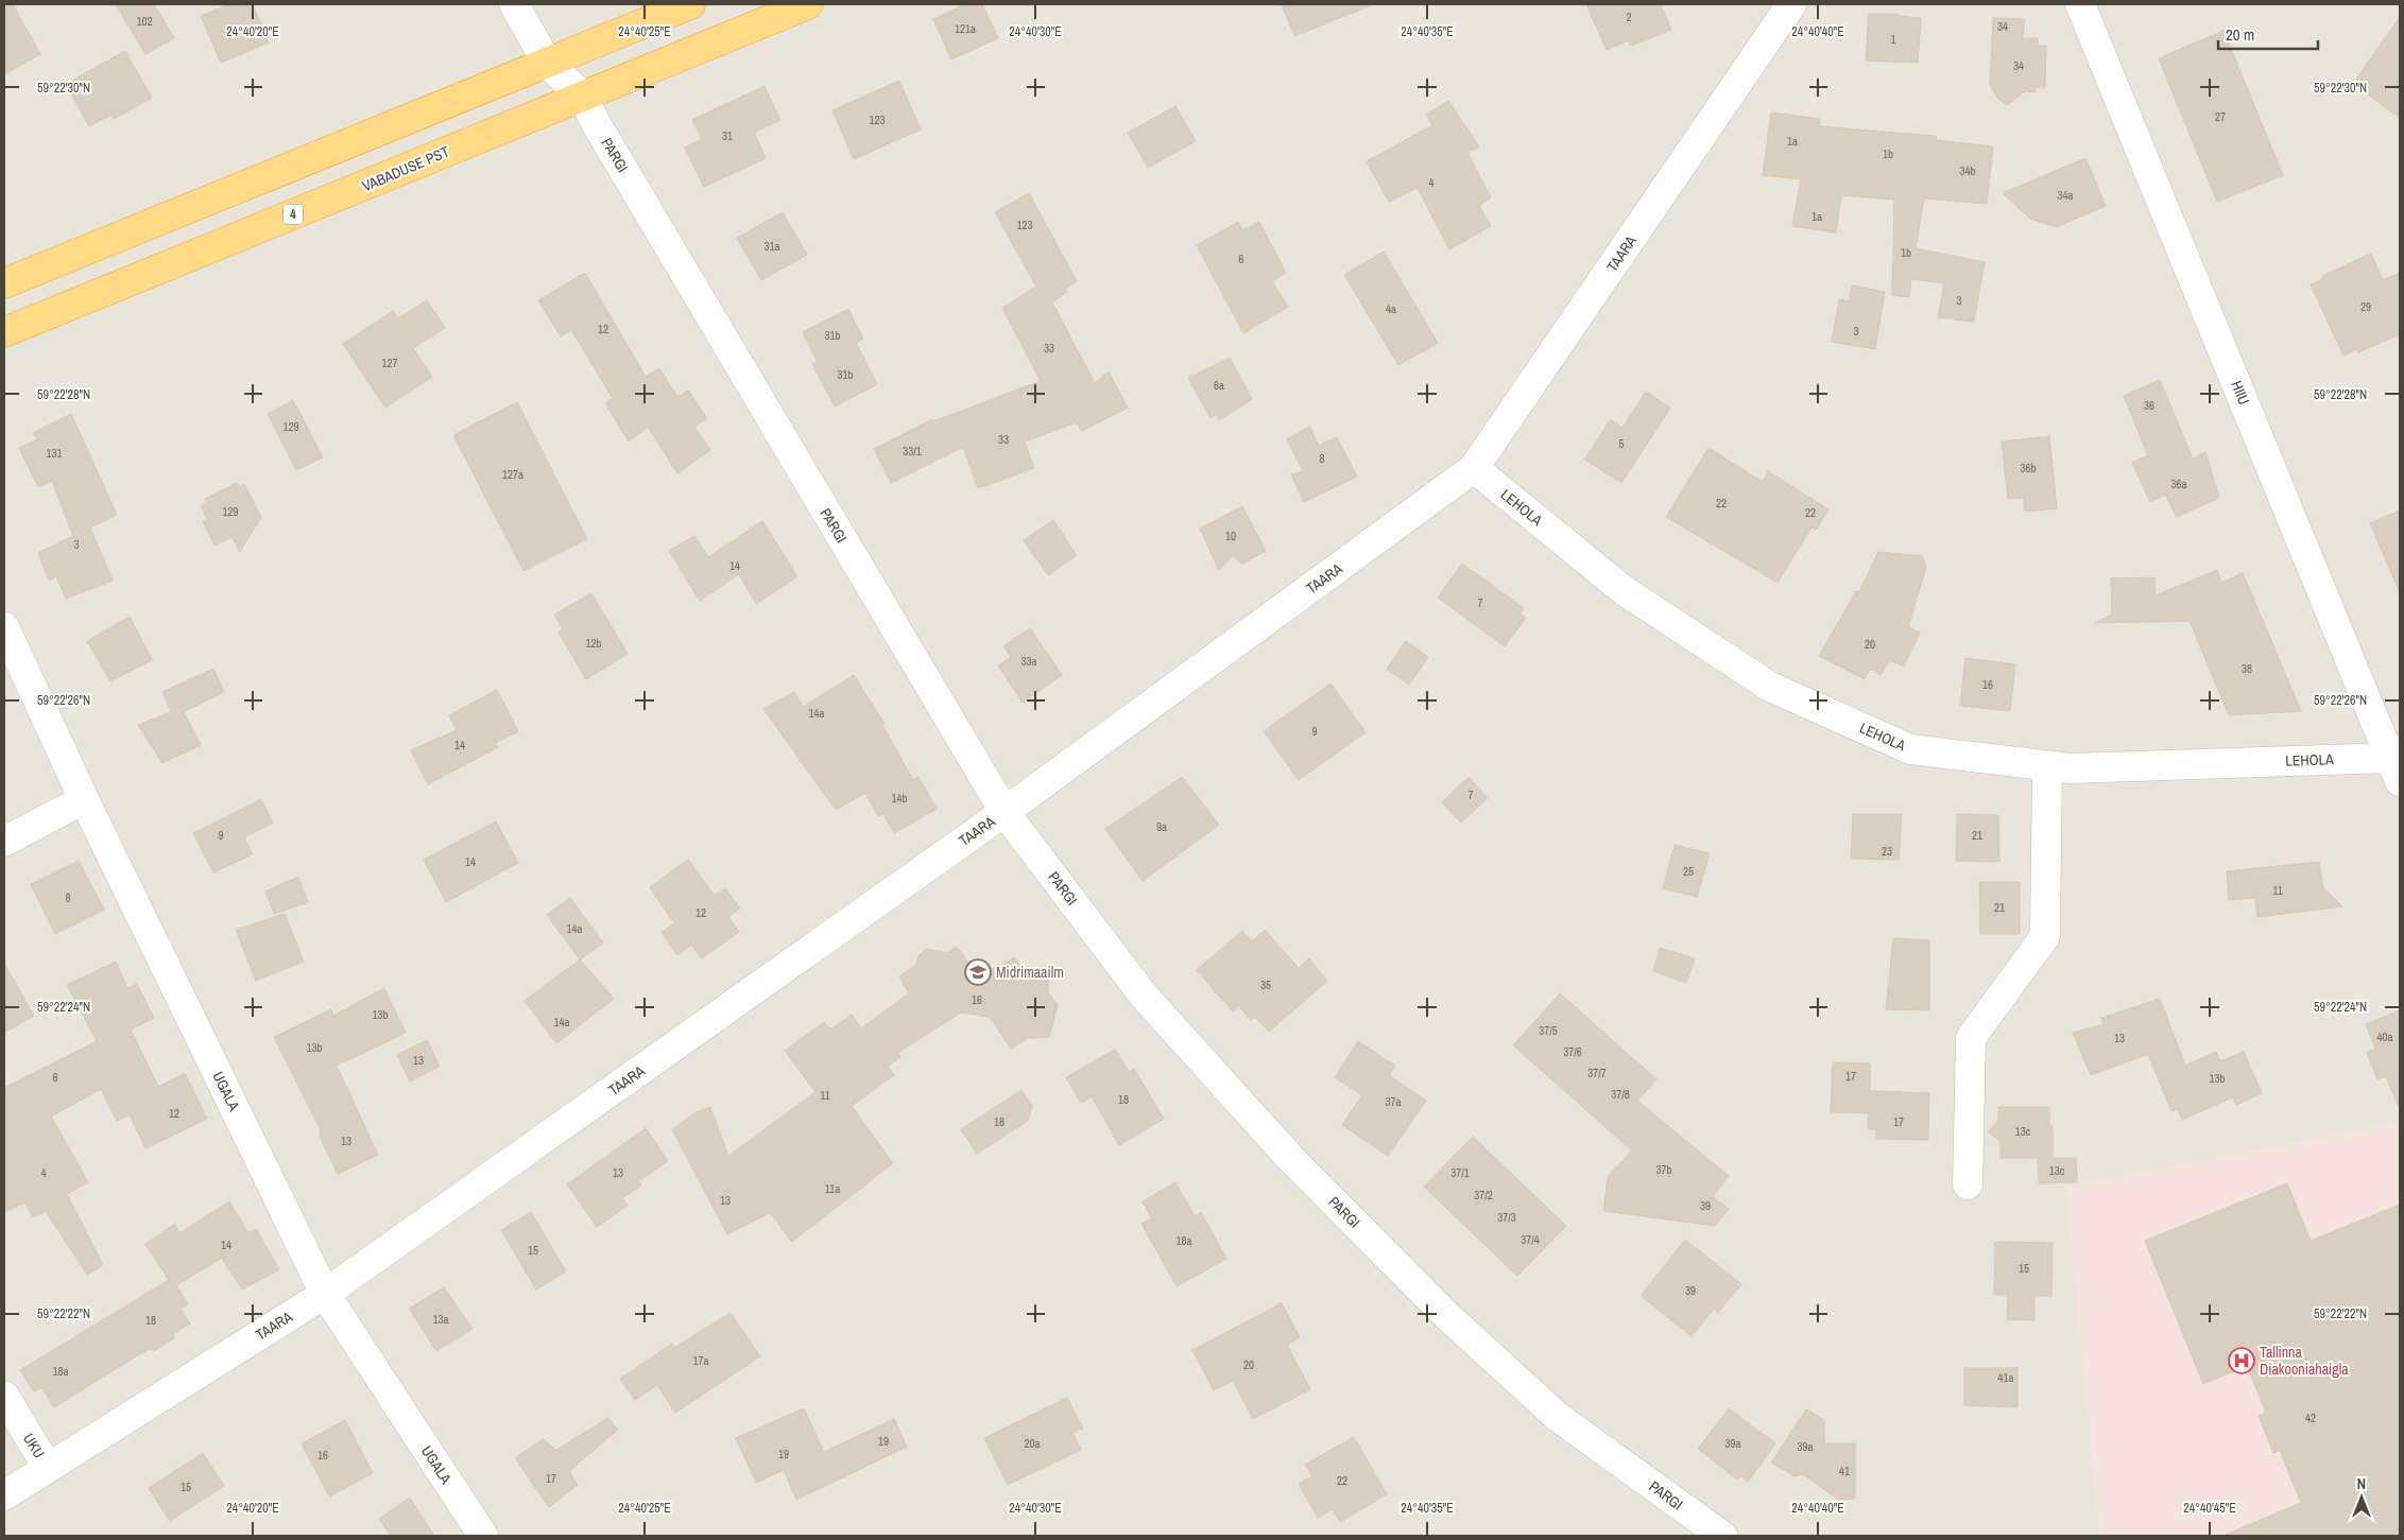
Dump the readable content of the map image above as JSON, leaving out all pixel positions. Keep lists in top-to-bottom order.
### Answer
{
  "streets": {
    "highway": ["VABADUSE PST", "4"],
    "street": [
      "PARGI",
      "TAARA",
      "HIIU",
      "LEHOLA",
      "UGALA",
      "UKU"
    ]
  },
  "crossings": [
    ["PARGI", "VABADUSE PST"],
    ["PARGI", "TAARA"],
    ["TAARA", "LEHOLA"],
    ["TAARA", "UGALA"],
    ["TAARA", "UKU"],
    ["HIIU", "LEHOLA"]
  ],
  "places": {
    "school or university": ["Midrimaailm"],
    "hospital": ["Tallinna Diakooniahaigla"]
  },
  "house_numbers": [
    "2",
    "102",
    "34",
    "121a",
    "1",
    "34",
    "27",
    "123",
    "31",
    "1a",
    "1b",
    "34b",
    "4",
    "34a",
    "1a",
    "123",
    "31a",
    "1b",
    "6",
    "3",
    "29",
    "4a",
    "12",
    "3",
    "31b",
    "33",
    "127",
    "31b",
    "6a",
    "36",
    "129",
    "33",
    "5",
    "33/1",
    "131",
    "8",
    "36b",
    "127a",
    "36a",
    "22",
    "129",
    "22",
    "10",
    "3",
    "14",
    "7",
    "12b",
    "20",
    "33a",
    "38",
    "16",
    "14a",
    "9",
    "14",
    "7",
    "14b",
    "9a",
    "9",
    "21",
    "23",
    "14",
    "25",
    "11",
    "8",
    "21",
    "12",
    "14a",
    "35",
    "16",
    "13b",
    "14a",
    "37/5",
    "40a",
    "13",
    "13b",
    "37/6",
    "13",
    "37/7",
    "17",
    "6",
    "13b",
    "37/8",
    "11",
    "18",
    "37a",
    "12",
    "18",
    "17",
    "13c",
    "13",
    "37b",
    "13c",
    "4",
    "13",
    "37/1",
    "11a",
    "37/2",
    "13",
    "39",
    "37/3",
    "37/4",
    "18a",
    "14",
    "15",
    "15",
    "39",
    "13a",
    "18",
    "17a",
    "20",
    "18a",
    "41a",
    "42",
    "19",
    "20a",
    "39a",
    "39a",
    "19",
    "16",
    "41",
    "17",
    "22",
    "15"
  ],
  "scale_bar": "20 m",
  "north": "top",
  "coordinates": [
    "24°40'20\"E",
    "24°40'25\"E",
    "24°40'30\"E",
    "24°40'35\"E",
    "24°40'40\"E",
    "59°22'30\"N",
    "59°22'28\"N",
    "59°22'26\"N",
    "59°22'24\"N",
    "59°22'22\"N",
    "24°40'45\"E"
  ]
}
